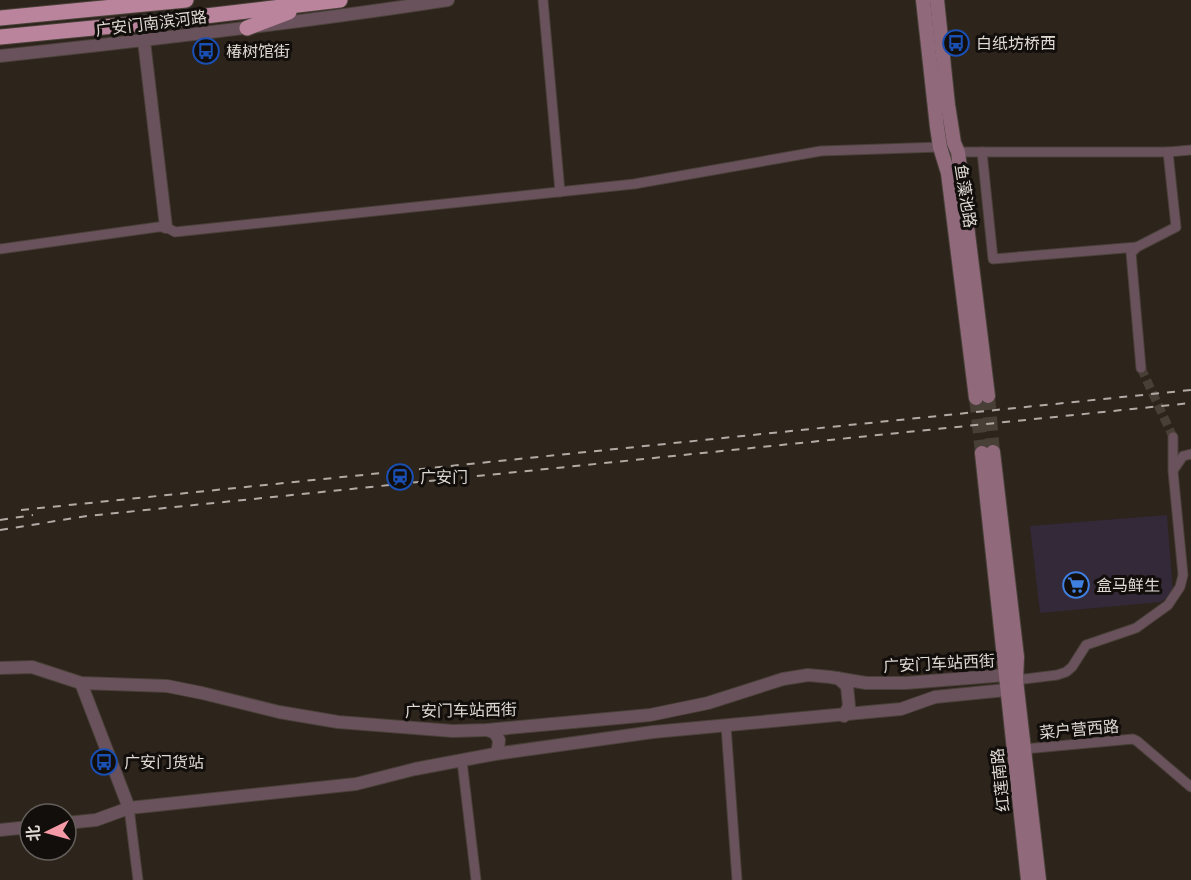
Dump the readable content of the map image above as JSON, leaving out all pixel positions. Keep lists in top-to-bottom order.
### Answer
{
  "streets": {
    "main road": ["鱼藻池路", "红莲南路"],
    "street": ["广安门南滨河路", "广安门车站西街", "菜户营西路"]
  },
  "crossings": [
    ["广安门车站西街", "红莲南路"],
    ["菜户营西路", "红莲南路"]
  ],
  "places": {
    "bus stop": ["白纸坊桥西", "椿树馆街", "广安门货站"],
    "station": ["广安门"],
    "supermarket": ["盒马鲜生"]
  },
  "north": "left"
}
